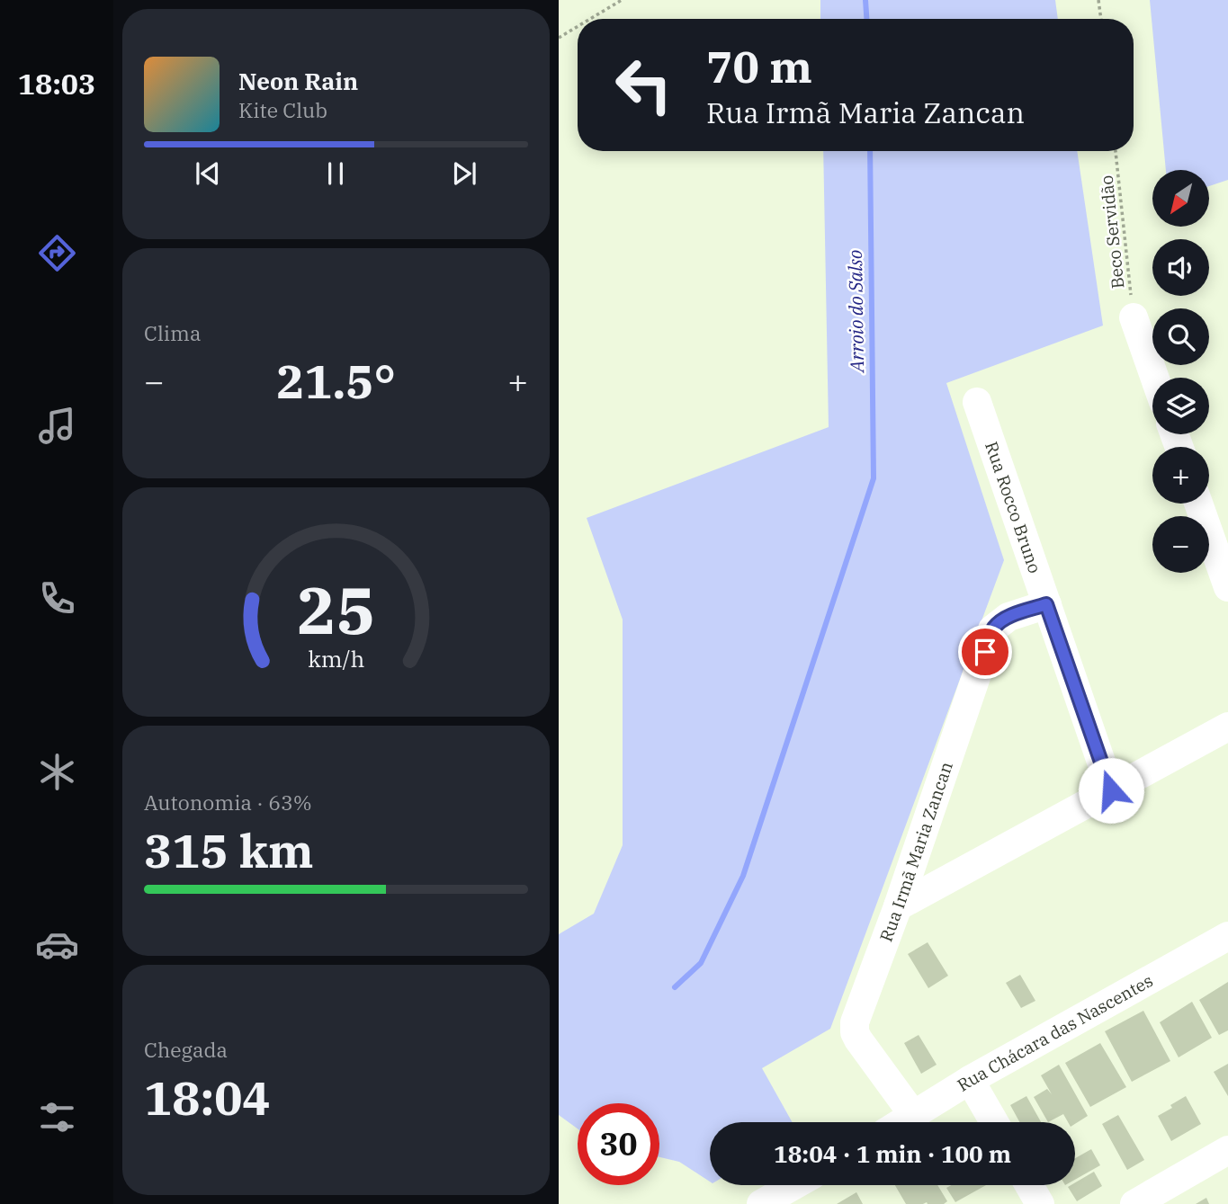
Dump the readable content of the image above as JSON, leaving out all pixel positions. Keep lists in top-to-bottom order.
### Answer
{
  "streets": {
    "street": ["Rua Rocco Bruno", "Rua Irmã Maria Zancan", "Rua Chácara das Nascentes"],
    "path": ["Beco Servidão"]
  },
  "crossings": [
    ["Rua Rocco Bruno", "Rua Irmã Maria Zancan"],
    ["Rua Irmã Maria Zancan", "Rua Chácara das Nascentes"]
  ],
  "water": ["Arroio do Salso"],
  "north": "bottom left",
  "page": {
    "tabs": "18:03",
    "turn": ["70 m", "Rua Irmã Maria Zancan"],
    "song": ["Neon Rain", "Kite Club"],
    "map_buttons": ["+", "−"],
    "tile": [
      "Clima",
      ["Autonomia · 63%", "315 km"],
      ["Chegada", "18:04"]
    ],
    "heat": ["−", "21.5°", "+"],
    "limit": "30",
    "trip": "18:04 · 1 min · 100 m",
    "gauge": ["25", "km/h"]
  }
}
